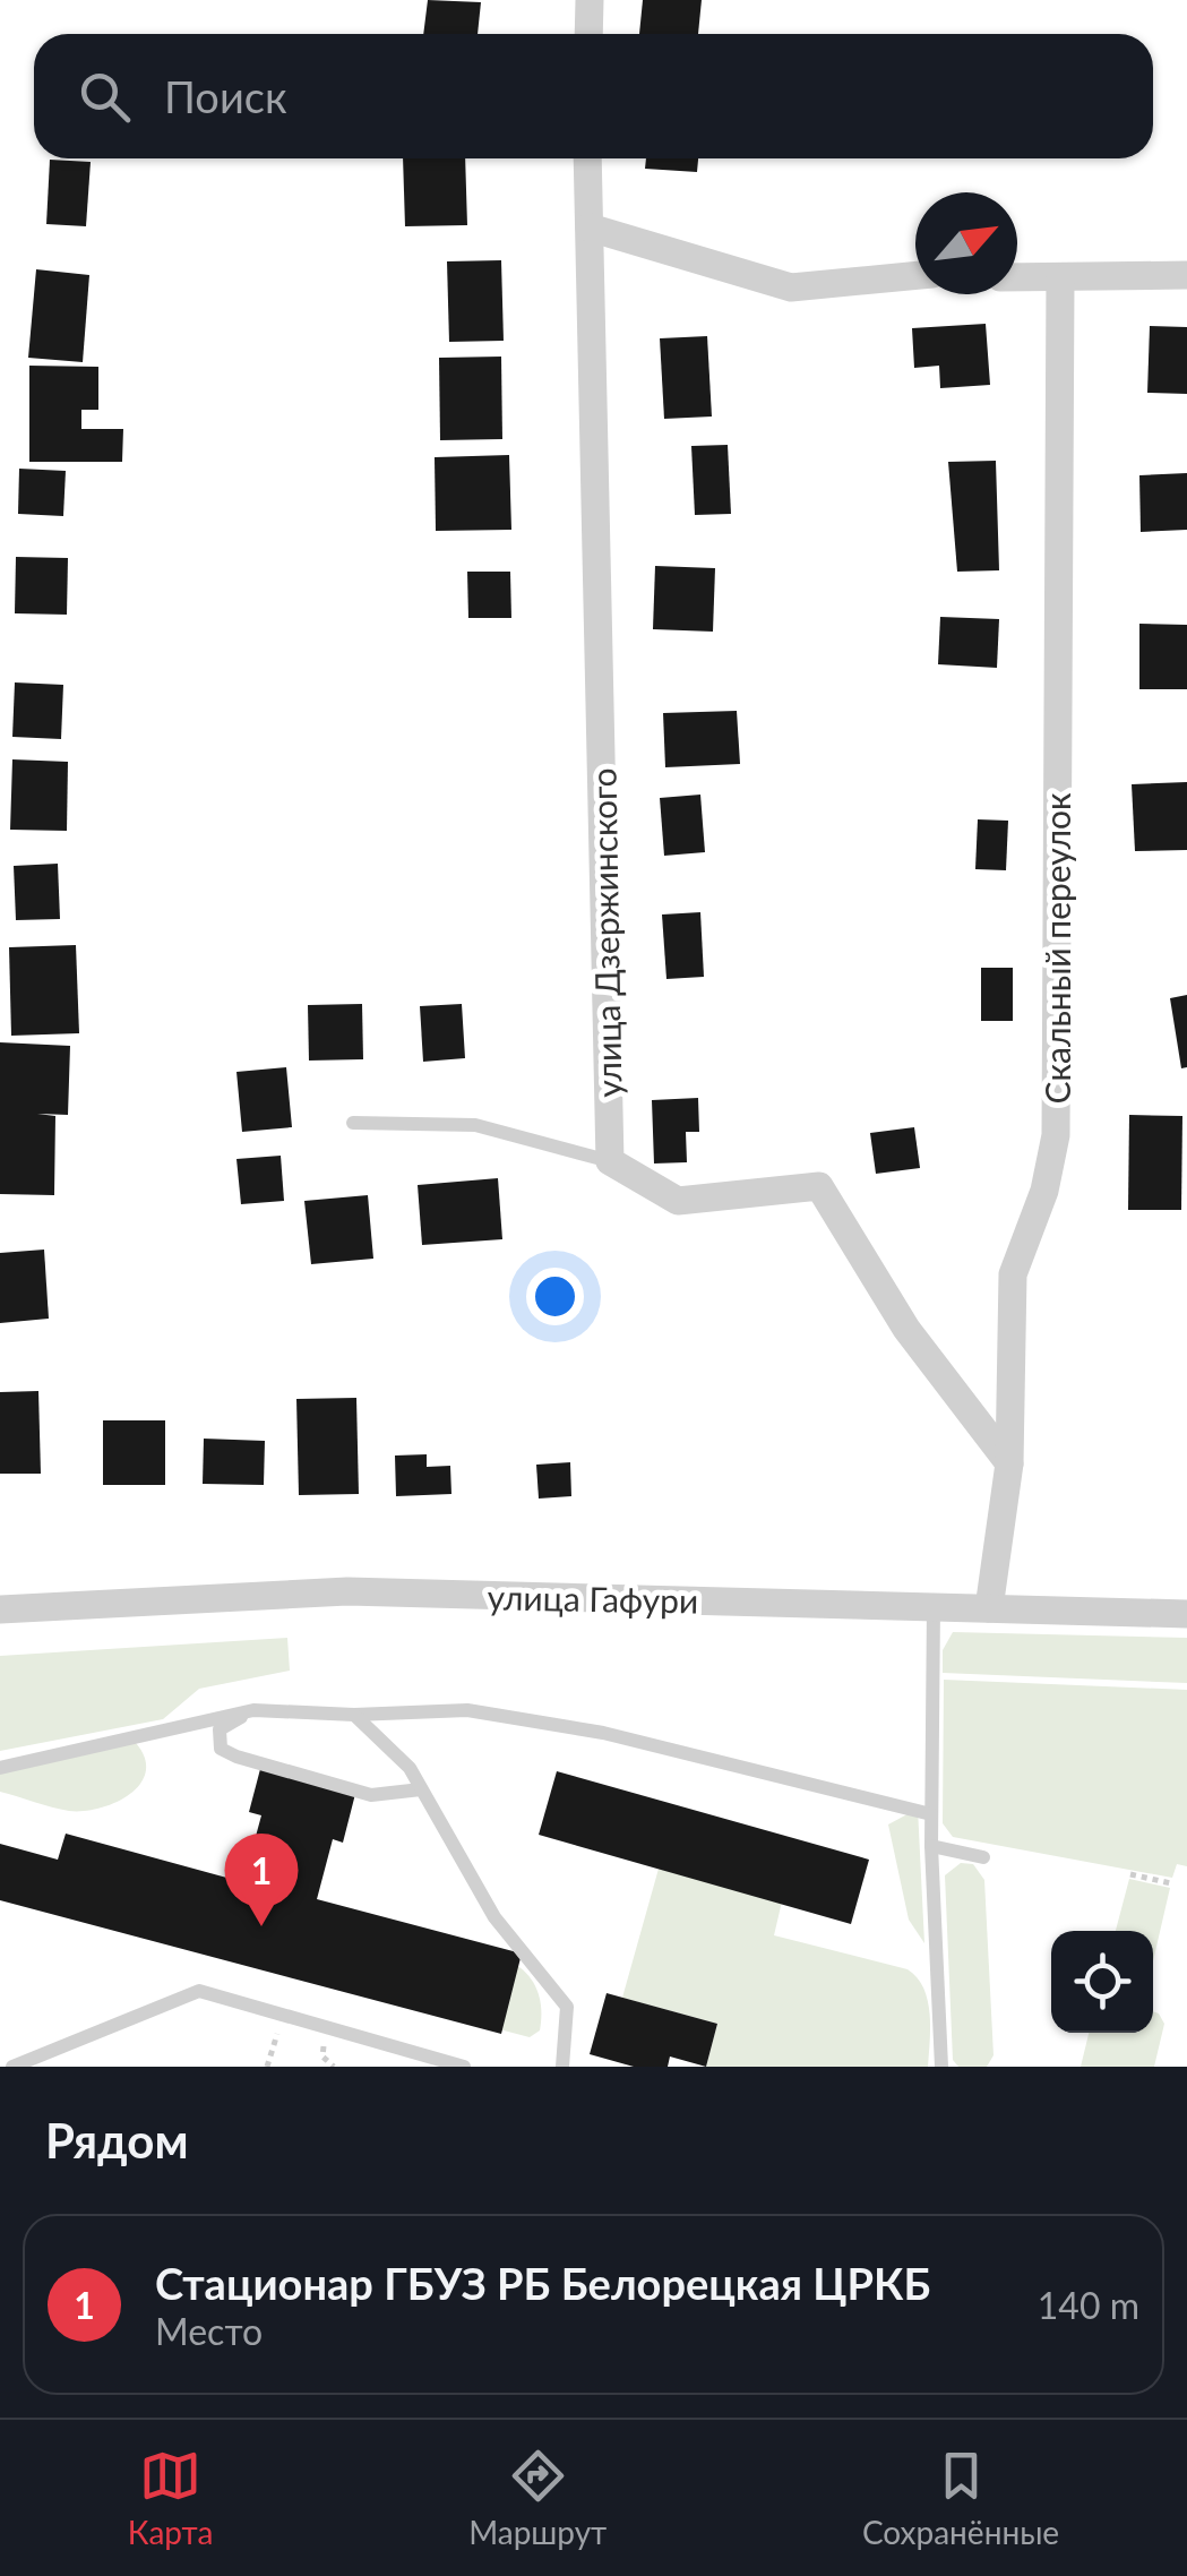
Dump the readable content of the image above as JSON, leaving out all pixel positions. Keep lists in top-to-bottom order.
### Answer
{
  "streets": {
    "street": ["улица Дзержинского", "Скальный переулок", "улица Гафури"]
  },
  "crossings": [
    ["Скальный переулок", "улица Гафури"]
  ],
  "north": "top right",
  "page": {
    "search": "Поиск",
    "pins": "1",
    "heading": "Рядом",
    "list": [
      {
        "mark": "1",
        "name": "Стационар ГБУЗ РБ Белорецкая ЦРКБ",
        "note": "Место",
        "value": "140 m"
      }
    ],
    "nav": ["Карта", "Маршрут", "Сохранённые"]
  }
}
